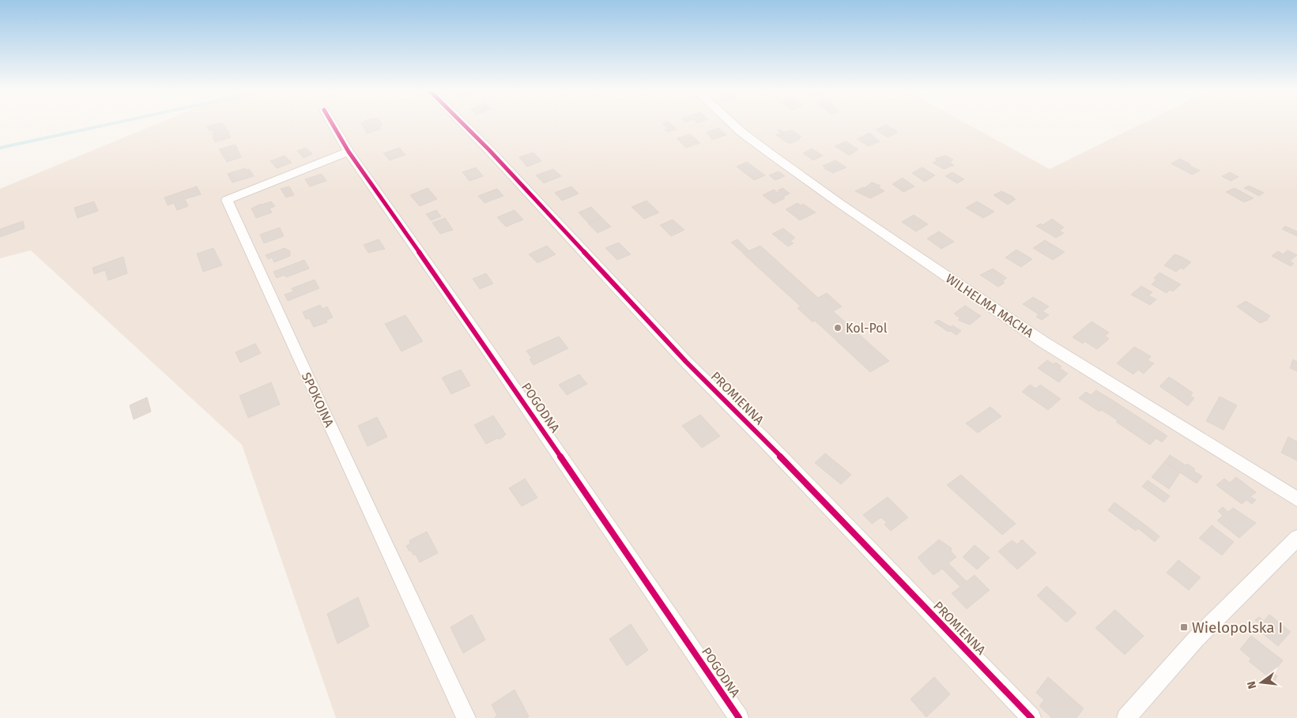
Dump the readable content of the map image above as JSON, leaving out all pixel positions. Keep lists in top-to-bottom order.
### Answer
{
  "streets": {
    "street": [
      "WILHELMA MACHA",
      "PROMIENNA",
      "SPOKOJNA",
      "POGODNA"
    ]
  },
  "crossings": [
    ["SPOKOJNA", "POGODNA"]
  ],
  "places": {
    "other": ["Kol-Pol"],
    "transit": ["Wielopolska I"]
  },
  "north": "left"
}
